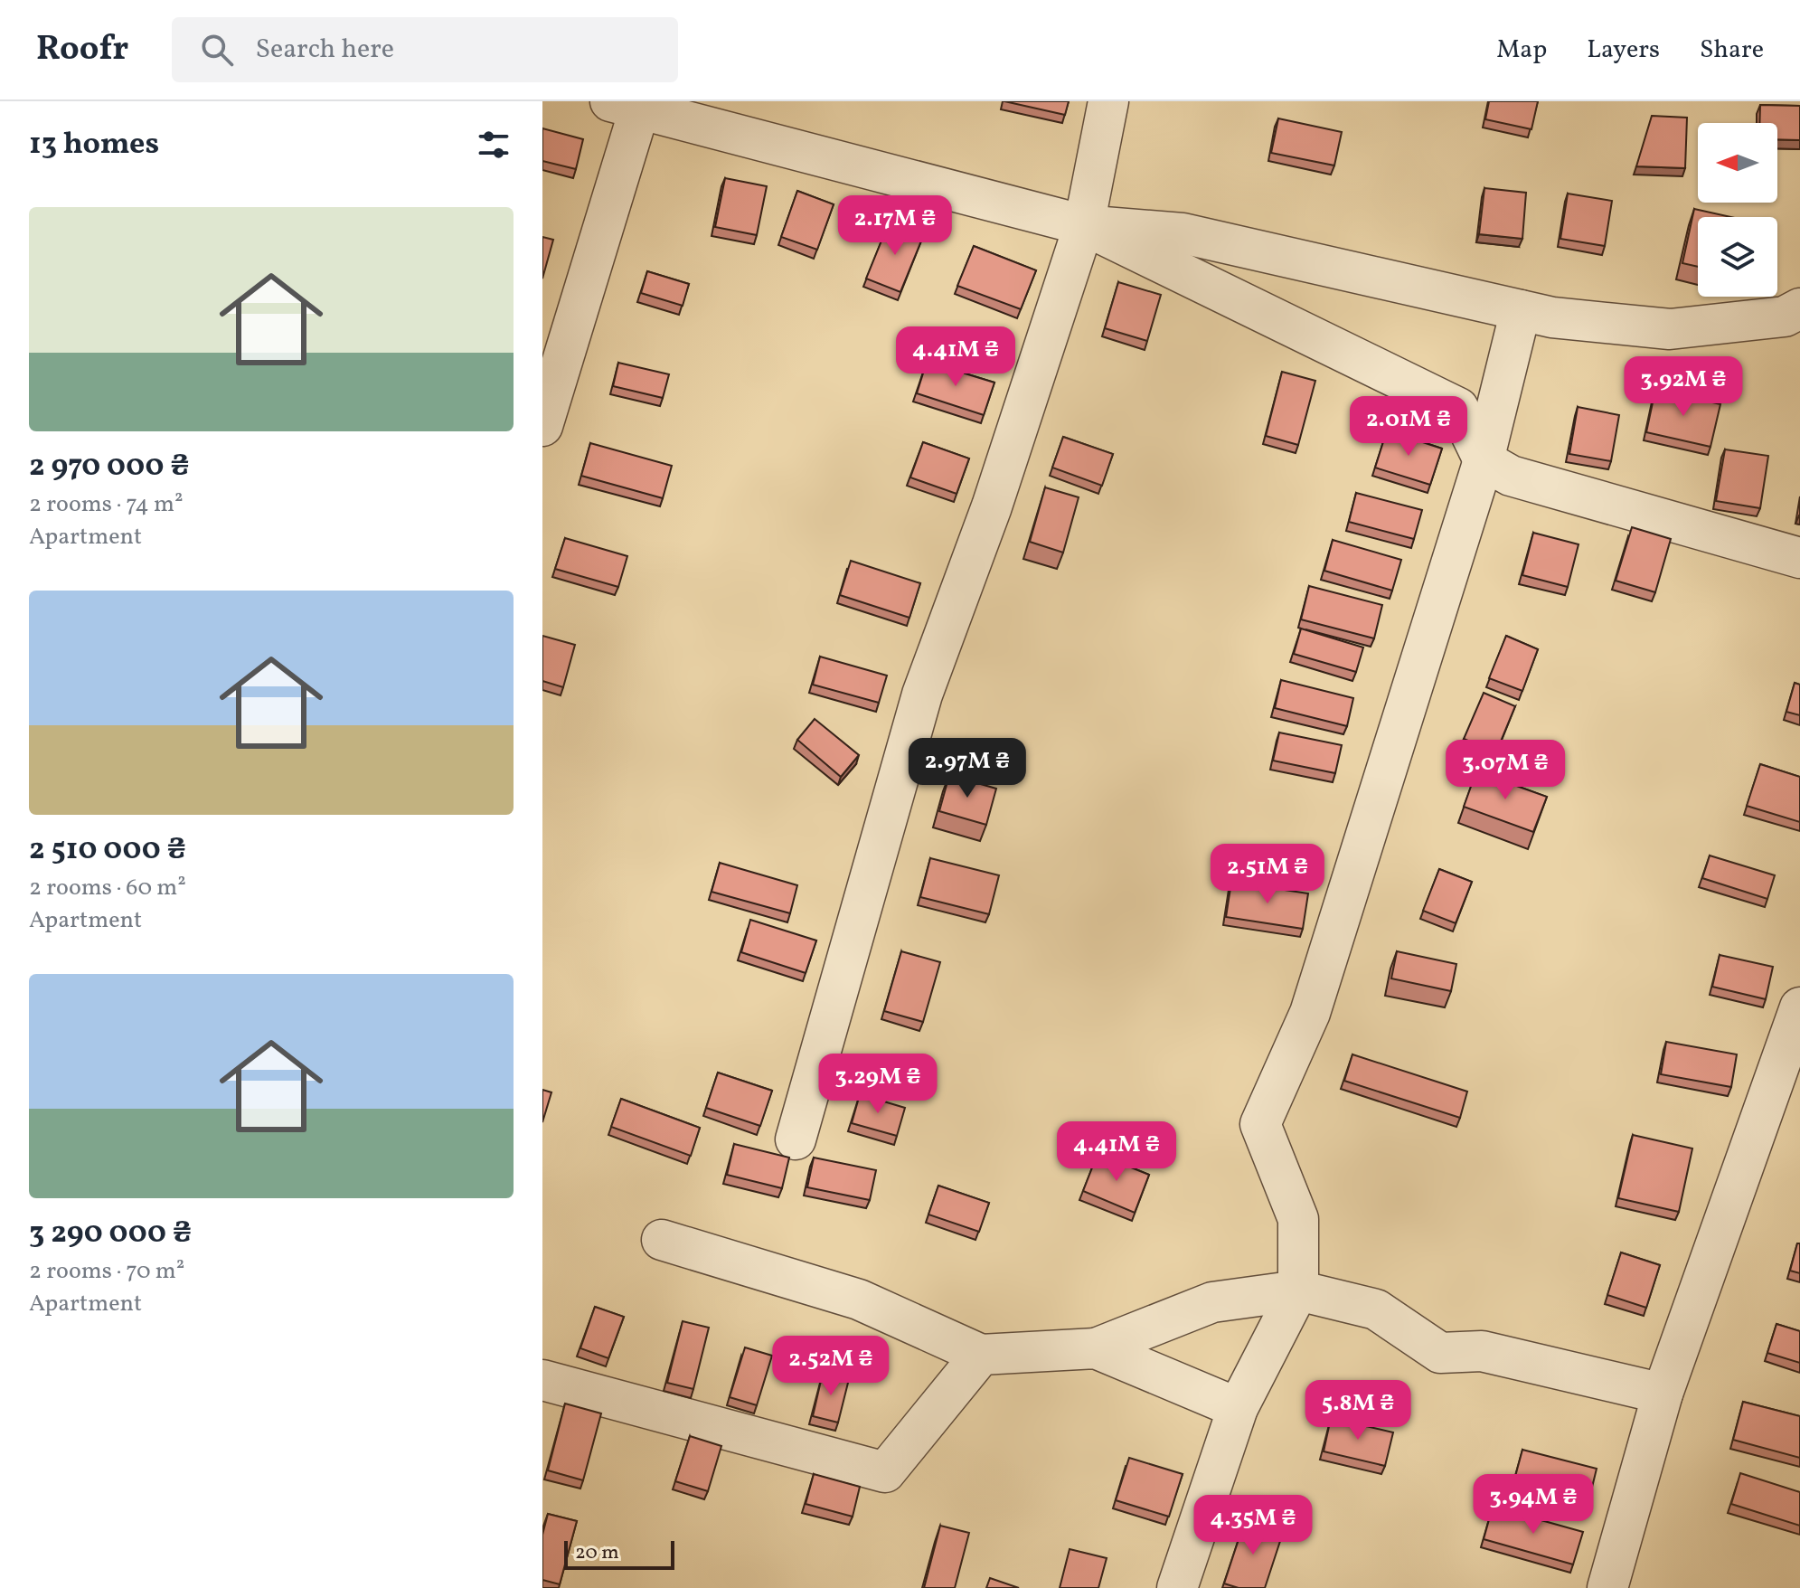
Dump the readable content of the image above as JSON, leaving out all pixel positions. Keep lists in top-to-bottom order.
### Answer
{
  "scale_bar": "20 m",
  "north": "left",
  "page": {
    "header": "Roofr",
    "search": "Search here",
    "nav": ["Map", "Layers", "Share"],
    "heading": "13 homes",
    "list": [
      {
        "name": "2 970 000 ₴",
        "note": "2 rooms · 74 m² · Apartment"
      },
      {
        "name": "2 510 000 ₴",
        "note": "2 rooms · 60 m² · Apartment"
      },
      {
        "name": "3 290 000 ₴",
        "note": "2 rooms · 70 m² · Apartment"
      }
    ],
    "price": [
      "2.17M ₴",
      "4.41M ₴",
      "3.92M ₴",
      "2.01M ₴",
      "2.97M ₴",
      "3.07M ₴",
      "2.51M ₴",
      "3.29M ₴",
      "4.41M ₴",
      "2.52M ₴",
      "5.8M ₴",
      "3.94M ₴",
      "4.35M ₴"
    ],
    "scale": "20 m"
  }
}
